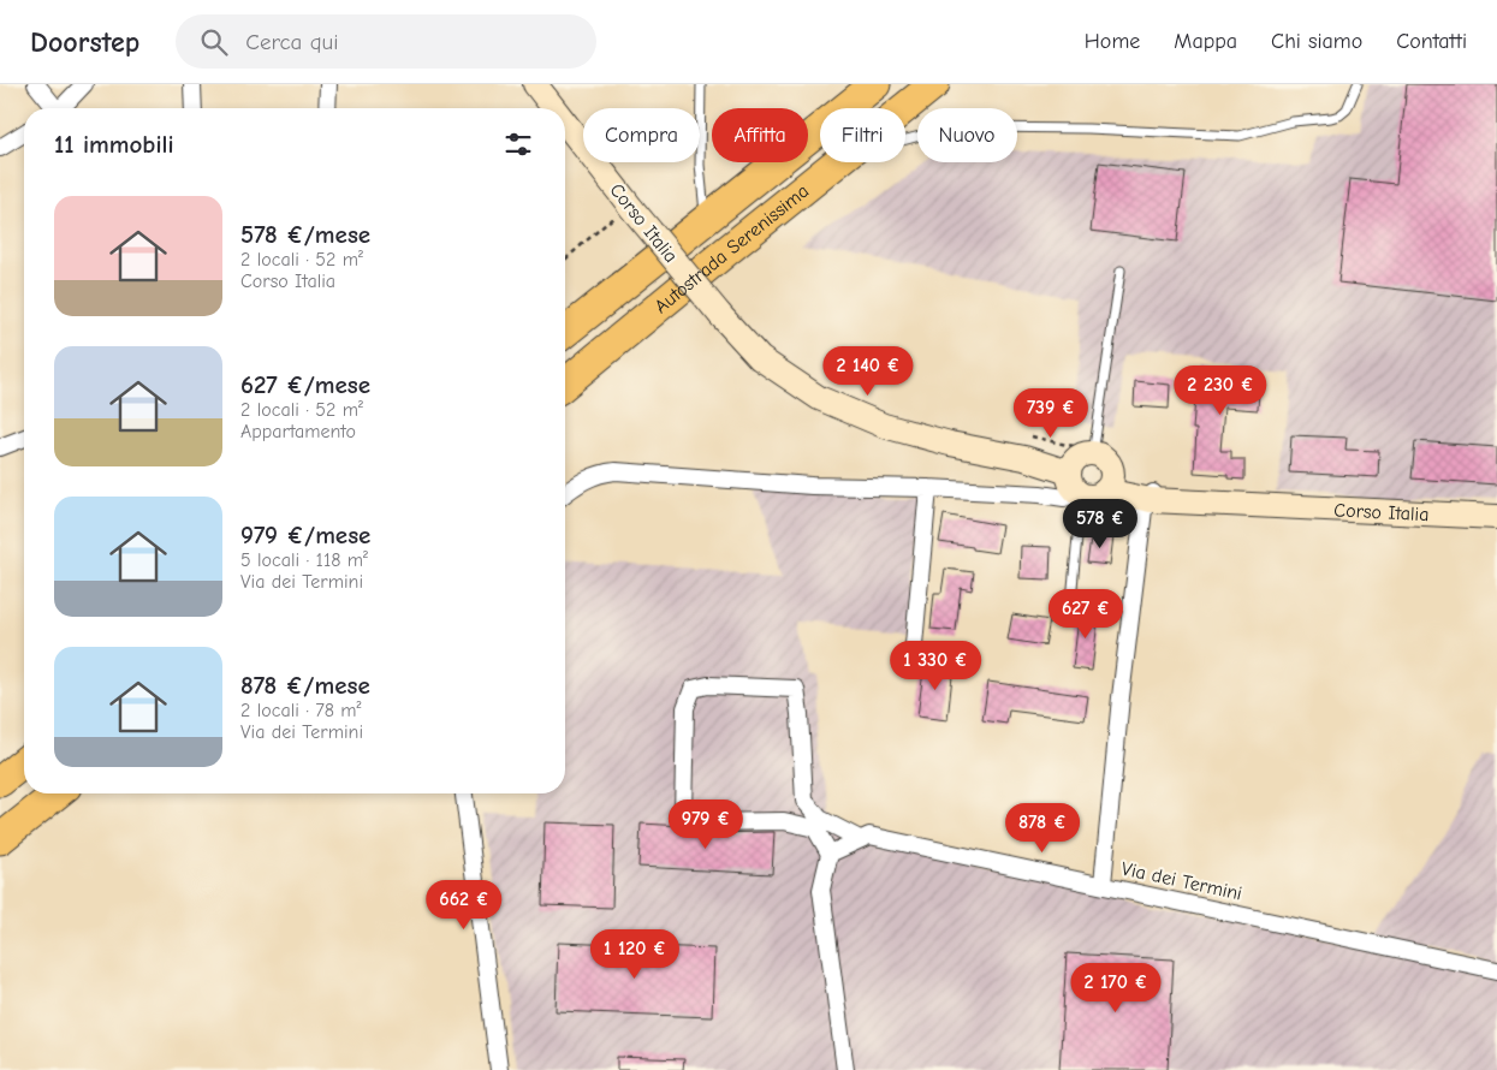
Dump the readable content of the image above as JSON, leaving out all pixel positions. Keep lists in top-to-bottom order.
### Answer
{
  "streets": {
    "highway": ["Autostrada Serenissima"],
    "street": ["Corso Italia", "Via dei Termini"]
  },
  "page": {
    "header": "Doorstep",
    "search": "Cerca qui",
    "nav": [
      "Home",
      "Mappa",
      "Chi siamo",
      "Contatti"
    ],
    "chip": [
      "Compra",
      "Affitta",
      "Filtri",
      "Nuovo"
    ],
    "heading": "11 immobili",
    "list": [
      {
        "name": "578 €/mese",
        "note": "2 locali · 52 m² · Corso Italia"
      },
      {
        "name": "627 €/mese",
        "note": "2 locali · 52 m² · Appartamento"
      },
      {
        "name": "979 €/mese",
        "note": "5 locali · 118 m² · Via dei Termini"
      },
      {
        "name": "878 €/mese",
        "note": "2 locali · 78 m² · Via dei Termini"
      }
    ],
    "price": [
      "2 140 €",
      "2 230 €",
      "739 €",
      "578 €",
      "627 €",
      "1 330 €",
      "979 €",
      "878 €",
      "662 €",
      "1 120 €",
      "2 170 €"
    ]
  }
}
